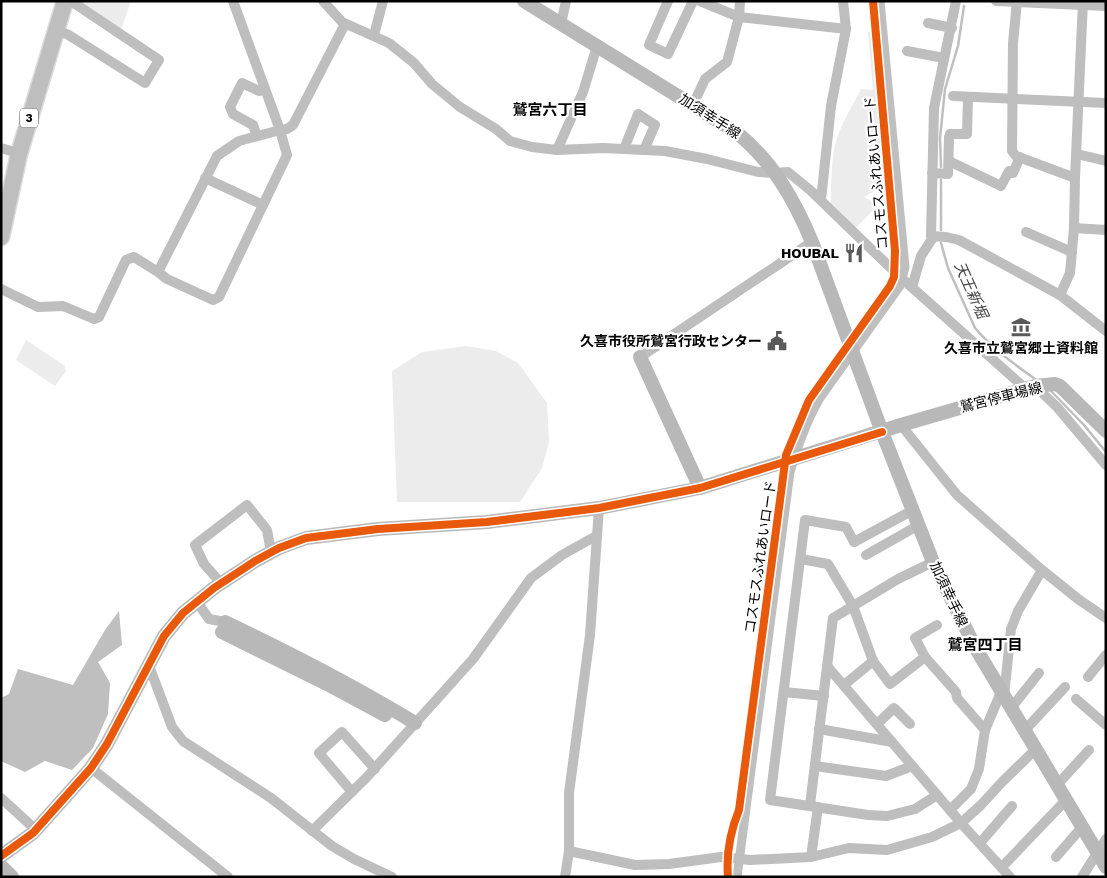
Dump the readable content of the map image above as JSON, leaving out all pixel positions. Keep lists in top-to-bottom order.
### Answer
{
  "streets": {
    "main road": ["3"],
    "street": ["加須幸手線", "鷲宮停車場線"],
    "cycle path": ["コスモスふれあいロード"]
  },
  "crossings": [
    ["加須幸手線", "鷲宮停車場線"]
  ],
  "districts": ["鷲宮六丁目", "鷲宮四丁目"],
  "water": ["天王新堀"],
  "places": {
    "restaurant": ["HOUBAL"],
    "museum": ["久喜市立鷲宮郷土資料館"],
    "public building": ["久喜市役所鷲宮行政センター"]
  }
}
